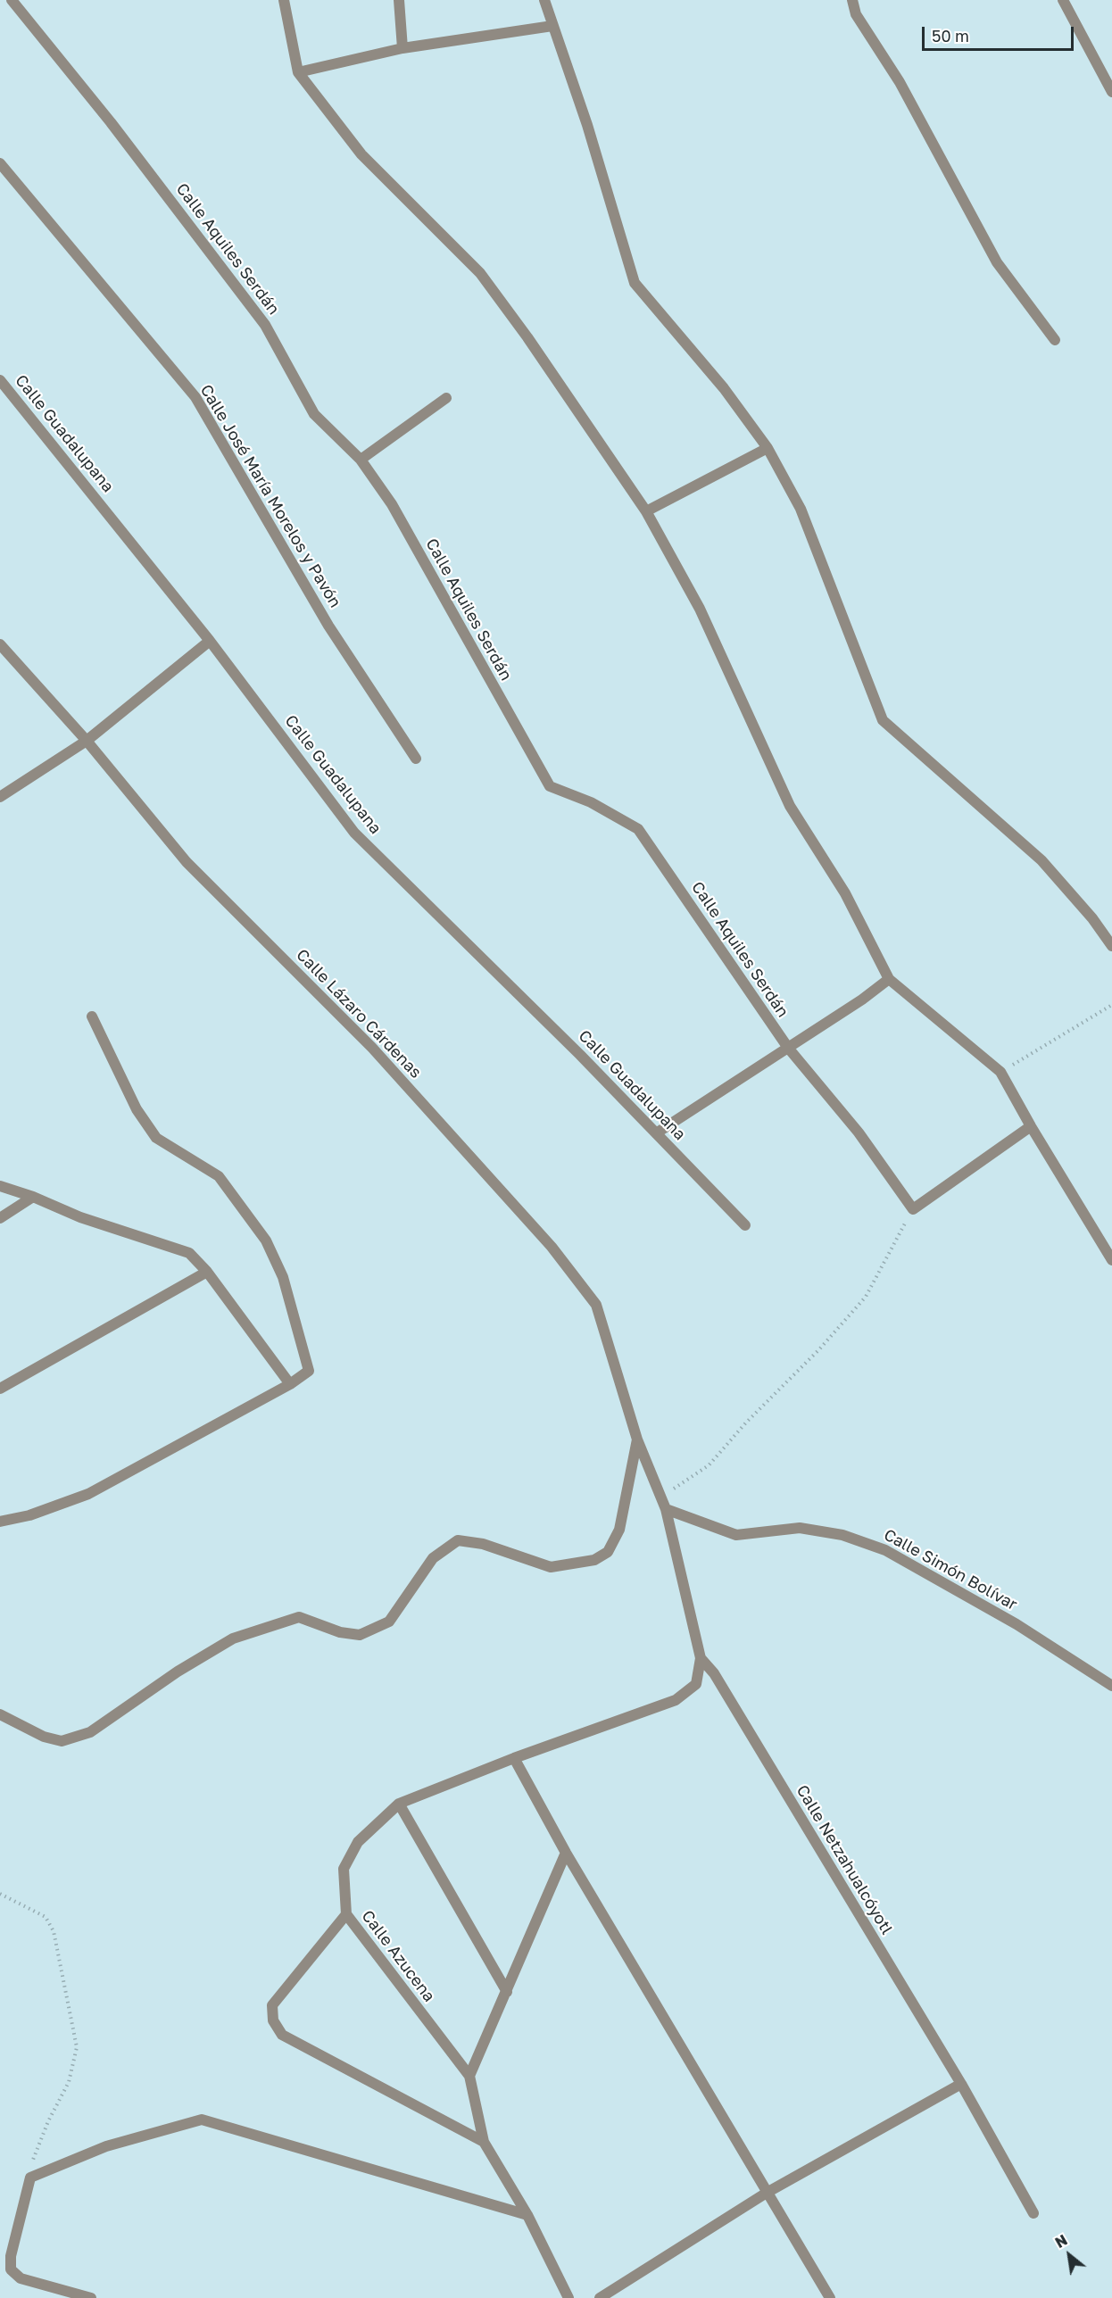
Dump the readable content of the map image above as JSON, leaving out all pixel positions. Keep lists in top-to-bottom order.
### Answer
{
  "streets": {
    "street": [
      "Calle Aquiles Serdán",
      "Calle Guadalupana",
      "Calle José María Morelos y Pavón",
      "Calle Lázaro Cárdenas",
      "Calle Simón Bolívar",
      "Calle Netzahualcóyotl",
      "Calle Azucena"
    ]
  },
  "crossings": [
    ["Calle Lázaro Cárdenas", "Calle Netzahualcóyotl"],
    ["Calle Simón Bolívar", "Calle Netzahualcóyotl"],
    ["Calle Netzahualcóyotl", "Calle Azucena"]
  ],
  "scale_bar": "50 m",
  "north": "top left"
}
